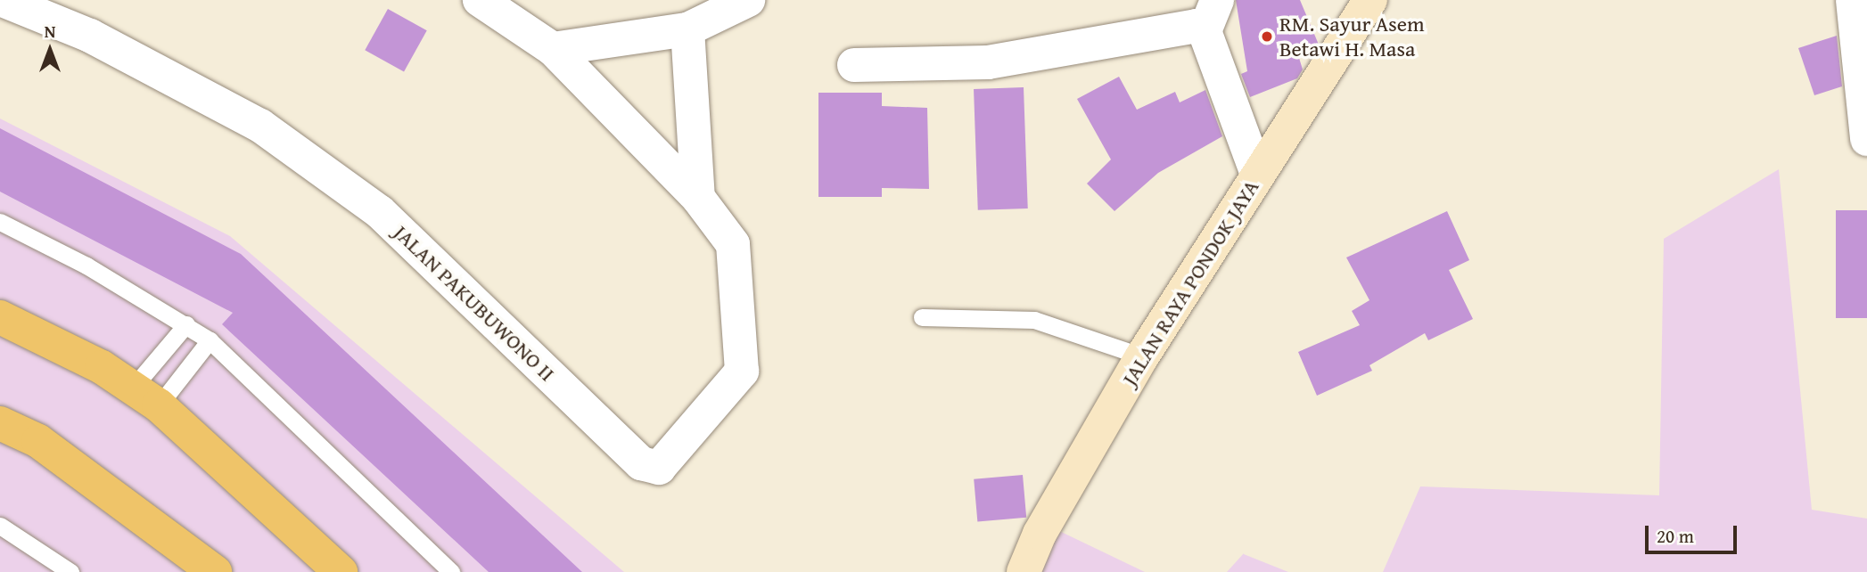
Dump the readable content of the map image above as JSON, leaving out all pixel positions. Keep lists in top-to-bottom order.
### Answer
{
  "streets": {
    "main road": ["JALAN RAYA PONDOK JAYA"],
    "street": ["JALAN PAKUBUWONO II"]
  },
  "places": ["RM. Sayur Asem Betawi H. Masa"],
  "scale_bar": "20 m",
  "north": "top"
}
